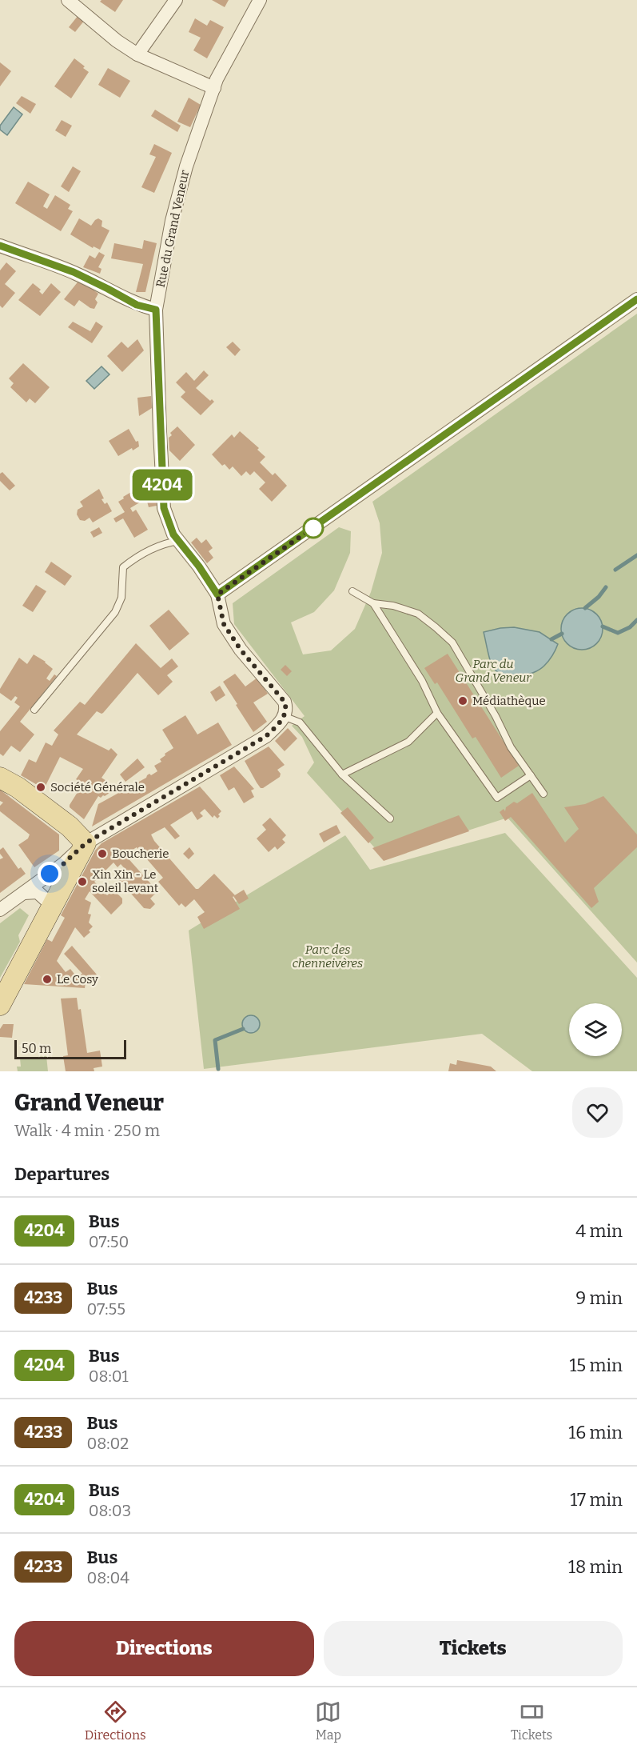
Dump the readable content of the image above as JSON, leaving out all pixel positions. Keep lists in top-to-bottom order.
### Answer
{
  "streets": {
    "street": ["Rue du Grand Veneur"]
  },
  "parks": ["Parc du Grand Veneur", "Parc des chenneivères"],
  "places": [
    "Médiathèque",
    "Société Générale",
    "Boucherie",
    "Xin Xin - Le soleil levant",
    "Le Cosy"
  ],
  "lines": ["bus line 4204"],
  "scale_bar": "50 m",
  "page": {
    "on_map": "4204",
    "scale": "50 m",
    "heading": [
      ["Grand Veneur", "Walk · 4 min · 250 m"],
      "Departures"
    ],
    "list": [
      {
        "mark": "4204",
        "name": "Bus",
        "note": "07:50",
        "value": "4 min"
      },
      {
        "mark": "4233",
        "name": "Bus",
        "note": "07:55",
        "value": "9 min"
      },
      {
        "mark": "4204",
        "name": "Bus",
        "note": "08:01",
        "value": "15 min"
      },
      {
        "mark": "4233",
        "name": "Bus",
        "note": "08:02",
        "value": "16 min"
      },
      {
        "mark": "4204",
        "name": "Bus",
        "note": "08:03",
        "value": "17 min"
      },
      {
        "mark": "4233",
        "name": "Bus",
        "note": "08:04",
        "value": "18 min"
      }
    ],
    "buttons": ["Directions", "Tickets"],
    "tabs": ["Directions", "Map", "Tickets"]
  }
}
